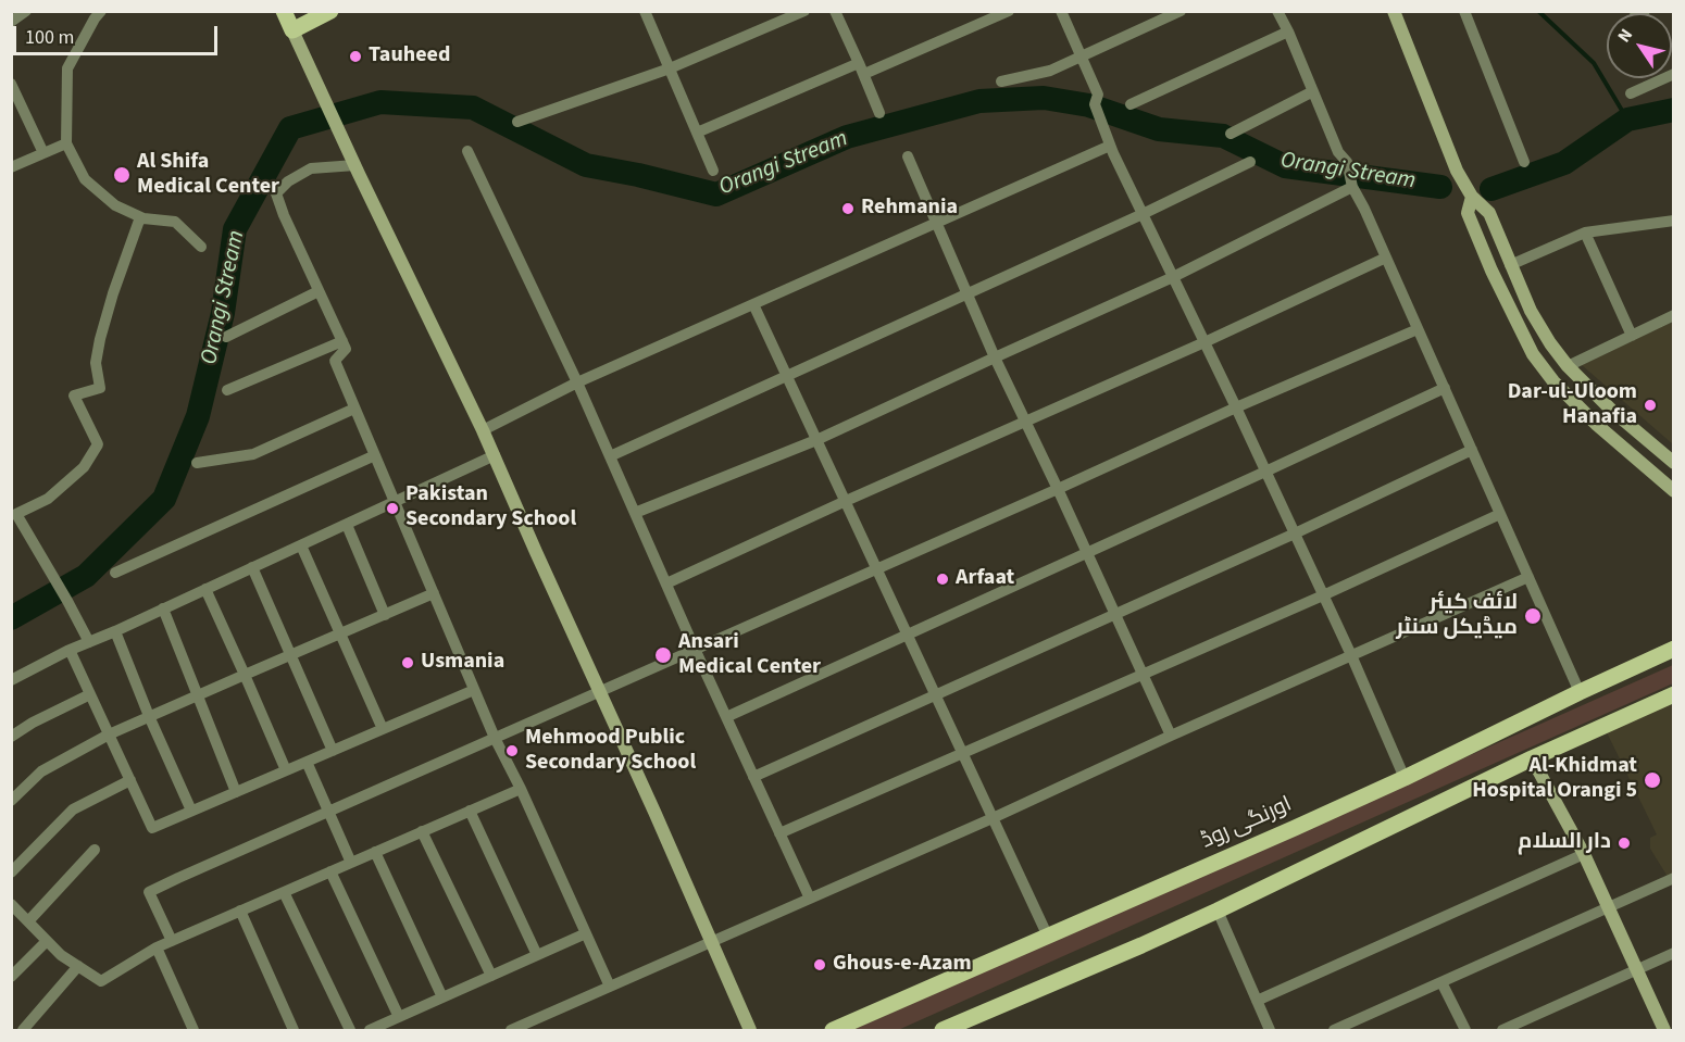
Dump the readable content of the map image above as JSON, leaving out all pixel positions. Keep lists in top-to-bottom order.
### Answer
{
  "streets": {
    "main road": ["اورنگی روڈ"]
  },
  "water": ["Orangi Stream"],
  "places": [
    "Tauheed",
    "Al Shifa Medical Center",
    "Rehmania",
    "Dar-ul-Uloom Hanafia",
    "Pakistan Secondary School",
    "Arfaat",
    "لائف کیئر میڈیکل سنٹر",
    "Ansari Medical Center",
    "Usmania",
    "Mehmood Public Secondary School",
    "Al-Khidmat Hospital Orangi 5",
    "دار السلام",
    "Ghous-e-Azam"
  ],
  "scale_bar": "100 m",
  "north": "top left"
}
